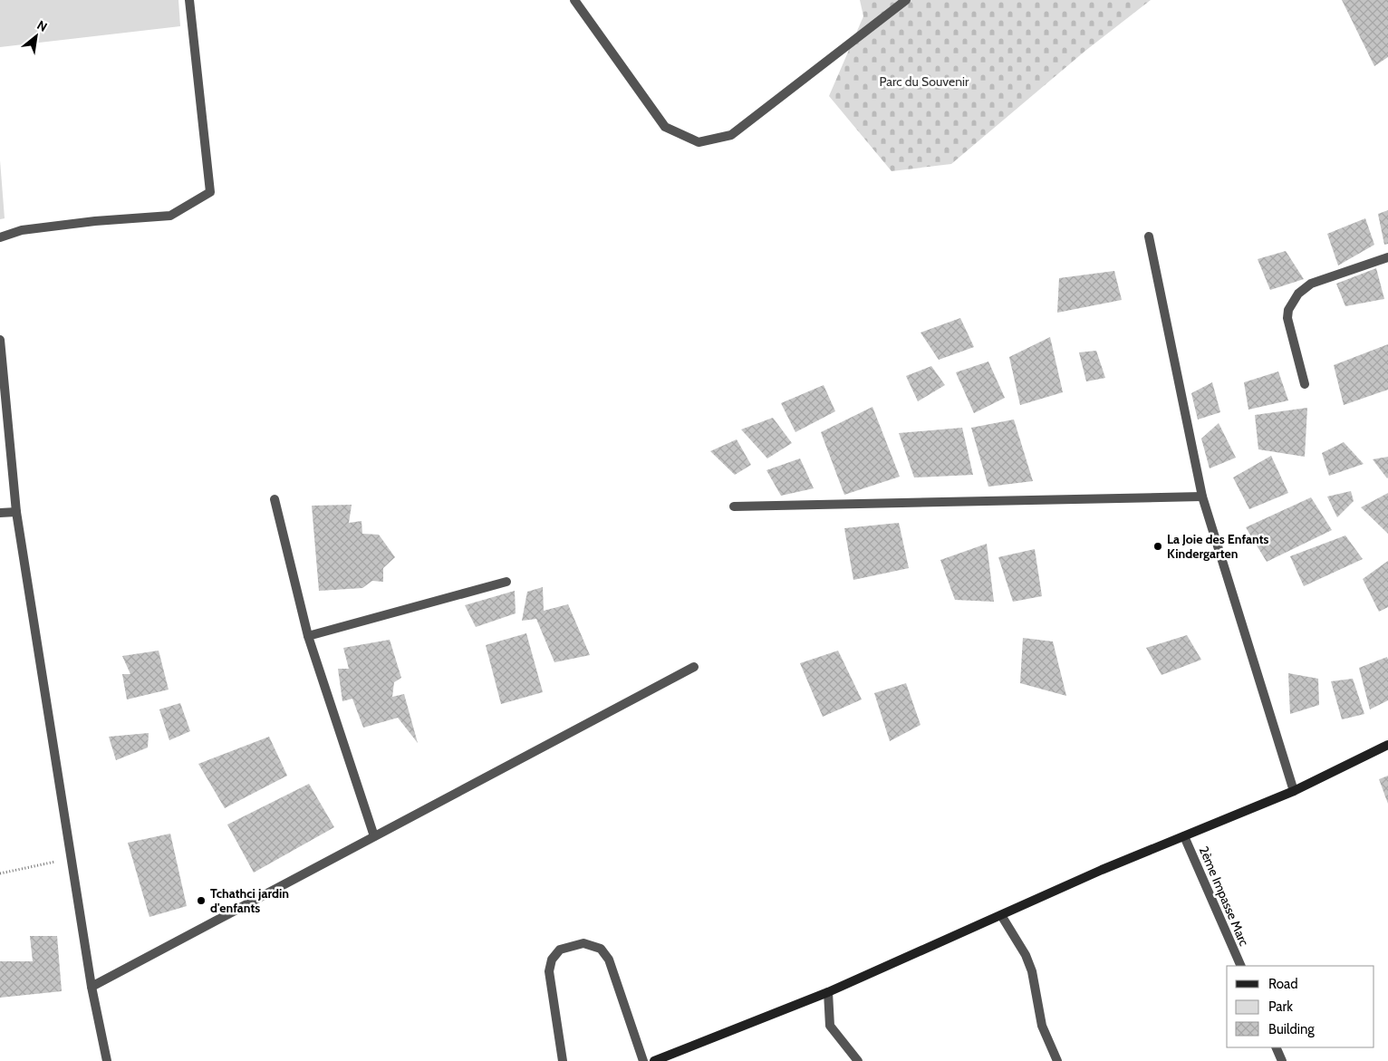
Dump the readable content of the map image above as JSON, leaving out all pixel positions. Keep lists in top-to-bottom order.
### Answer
{
  "streets": {
    "street": ["2ème Impasse Marc"]
  },
  "parks": ["Parc du Souvenir"],
  "places": ["La Joie des Enfants Kindergarten", "Tchathci jardin d'enfants"],
  "legend": ["Road", "Park", "Building"],
  "north": "top right"
}
